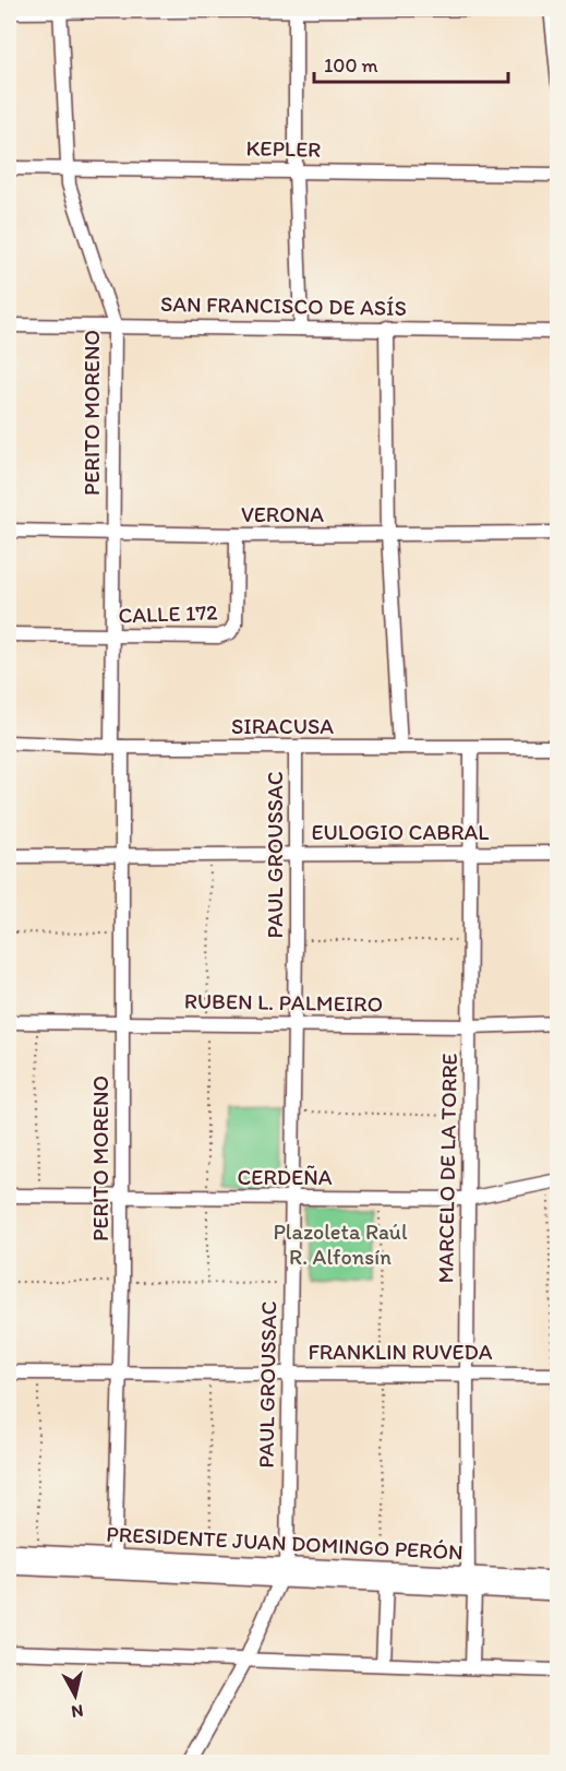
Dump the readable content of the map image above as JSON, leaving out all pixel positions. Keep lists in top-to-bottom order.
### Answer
{
  "streets": {
    "main road": ["PRESIDENTE JUAN DOMINGO PERÓN"],
    "street": [
      "KEPLER",
      "SAN FRANCISCO DE ASÍS",
      "PERITO MORENO",
      "VERONA",
      "CALLE 172",
      "SIRACUSA",
      "EULOGIO CABRAL",
      "PAUL GROUSSAC",
      "RUBEN L. PALMEIRO",
      "MARCELO DE LA TORRE",
      "CERDEÑA",
      "FRANKLIN RUVEDA"
    ]
  },
  "crossings": [
    ["KEPLER", "PERITO MORENO"],
    ["SAN FRANCISCO DE ASÍS", "PERITO MORENO"],
    ["PERITO MORENO", "VERONA"],
    ["PERITO MORENO", "CALLE 172"],
    ["PERITO MORENO", "SIRACUSA"],
    ["PERITO MORENO", "EULOGIO CABRAL"],
    ["PERITO MORENO", "RUBEN L. PALMEIRO"],
    ["PERITO MORENO", "CERDEÑA"],
    ["PERITO MORENO", "FRANKLIN RUVEDA"],
    ["PERITO MORENO", "PRESIDENTE JUAN DOMINGO PERÓN"],
    ["VERONA", "CALLE 172"],
    ["SIRACUSA", "PAUL GROUSSAC"],
    ["SIRACUSA", "MARCELO DE LA TORRE"],
    ["EULOGIO CABRAL", "PAUL GROUSSAC"],
    ["EULOGIO CABRAL", "MARCELO DE LA TORRE"],
    ["PAUL GROUSSAC", "RUBEN L. PALMEIRO"],
    ["PAUL GROUSSAC", "CERDEÑA"],
    ["PAUL GROUSSAC", "FRANKLIN RUVEDA"],
    ["PAUL GROUSSAC", "PRESIDENTE JUAN DOMINGO PERÓN"],
    ["RUBEN L. PALMEIRO", "MARCELO DE LA TORRE"],
    ["MARCELO DE LA TORRE", "CERDEÑA"],
    ["MARCELO DE LA TORRE", "FRANKLIN RUVEDA"],
    ["MARCELO DE LA TORRE", "PRESIDENTE JUAN DOMINGO PERÓN"]
  ],
  "parks": ["Plazoleta Raúl R. Alfonsín"],
  "scale_bar": "100 m",
  "north": "bottom"
}
